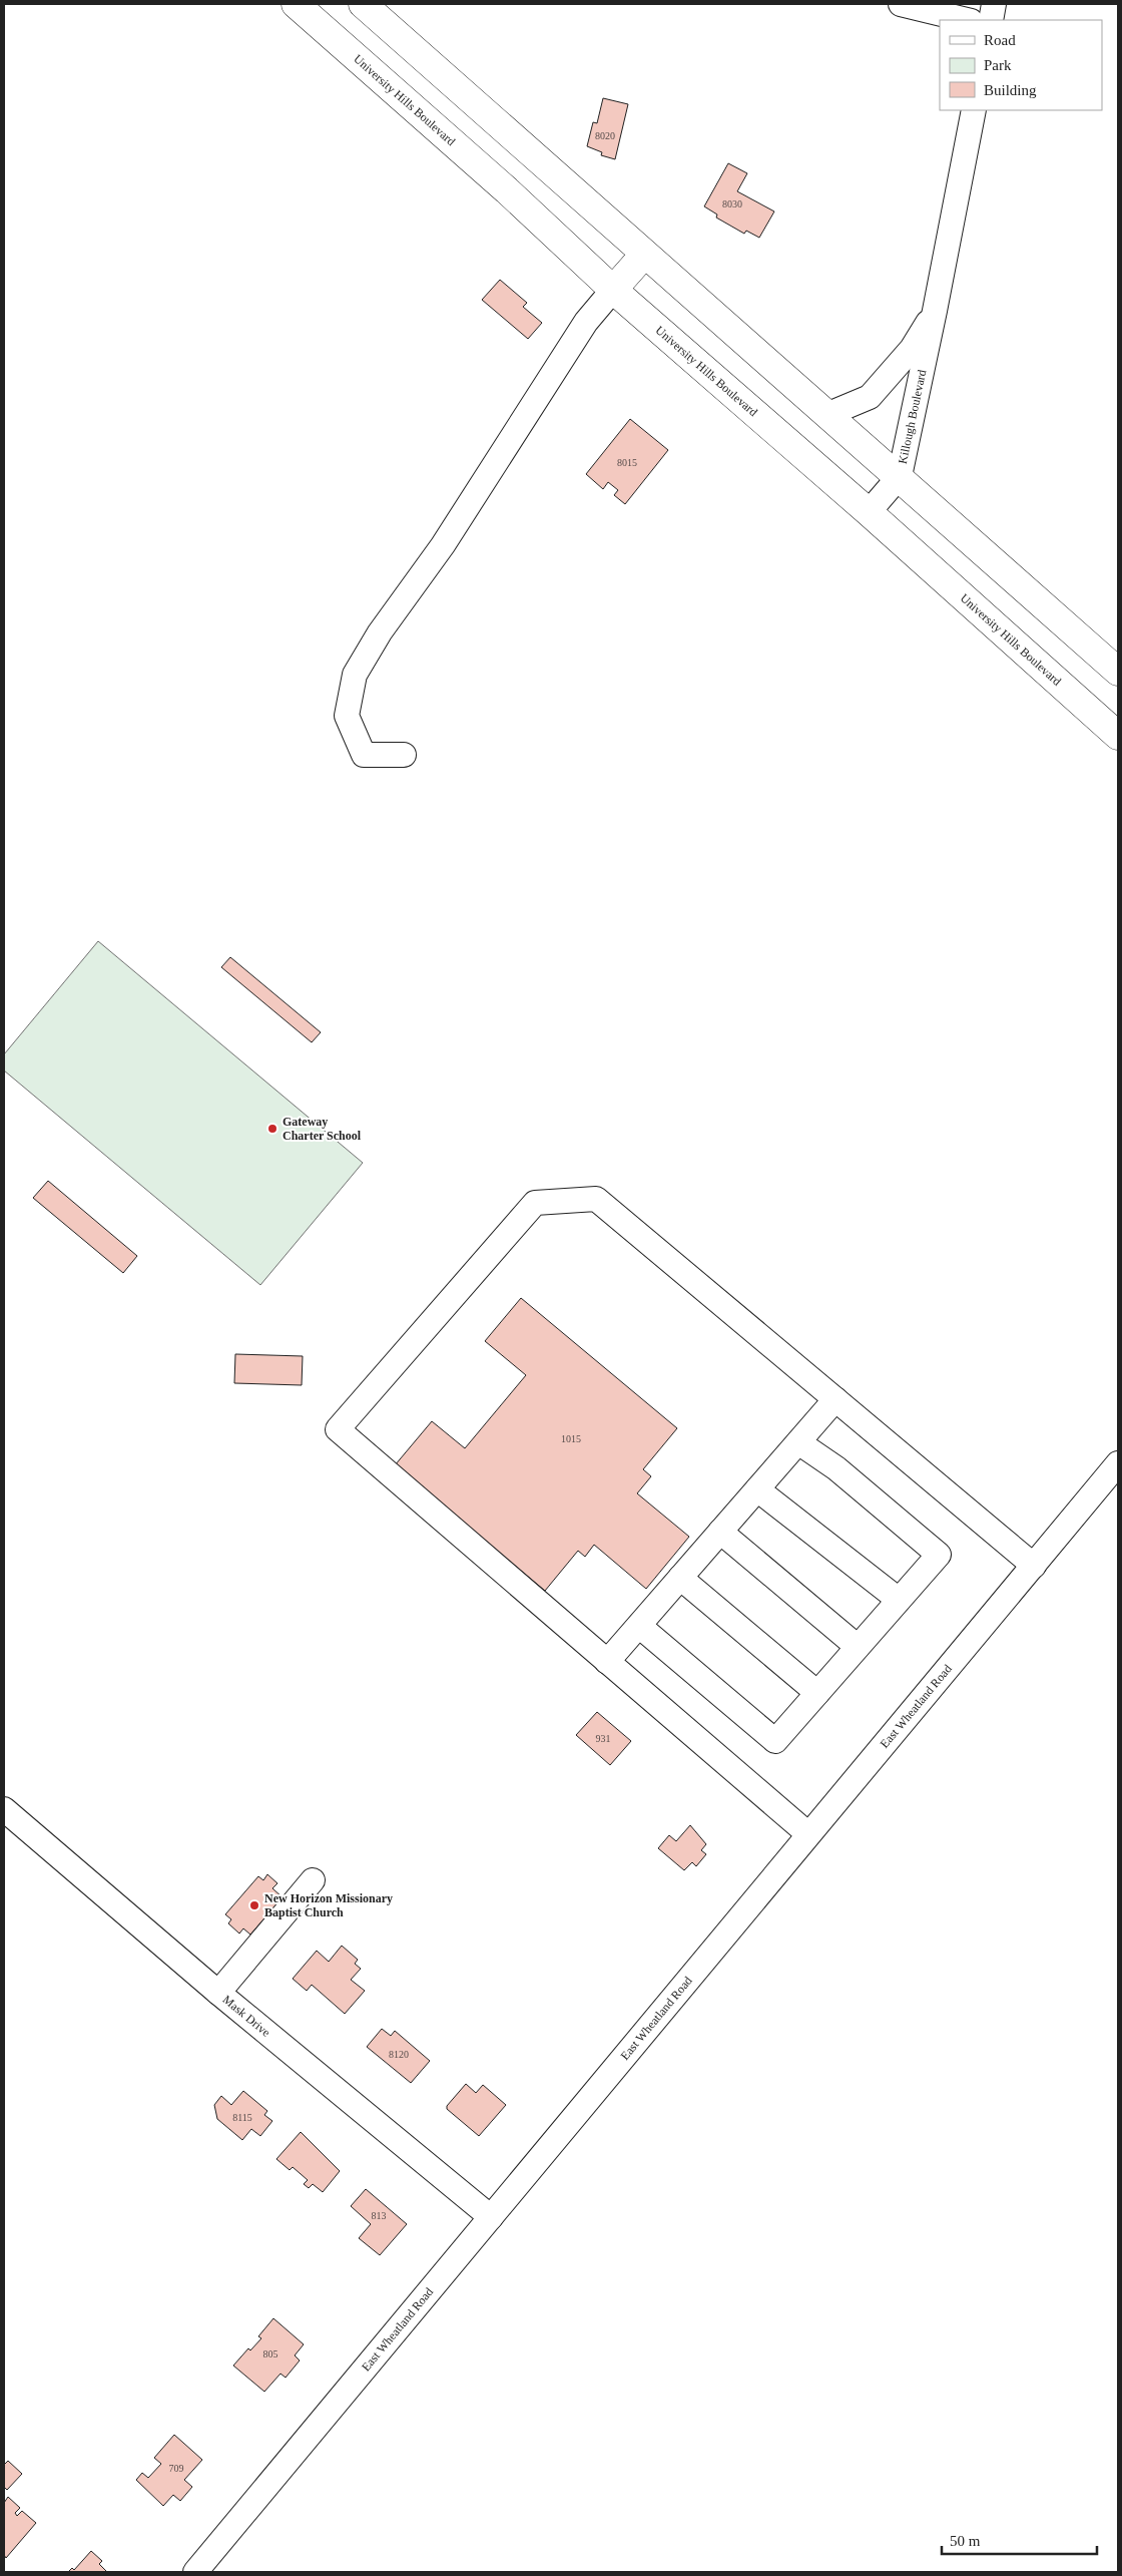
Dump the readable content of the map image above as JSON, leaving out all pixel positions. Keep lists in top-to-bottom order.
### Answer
{
  "streets": {
    "main road": ["University Hills Boulevard"],
    "street": ["Killough Boulevard", "East Wheatland Road", "Mask Drive"]
  },
  "crossings": [
    ["University Hills Boulevard", "Killough Boulevard"],
    ["East Wheatland Road", "Mask Drive"]
  ],
  "places": ["Gateway Charter School", "New Horizon Missionary Baptist Church"],
  "house_numbers": [
    "8020",
    "8030",
    "8015",
    "1015",
    "931",
    "8120",
    "8115",
    "813",
    "805",
    "709"
  ],
  "legend": ["Road", "Park", "Building"],
  "scale_bar": "50 m"
}
